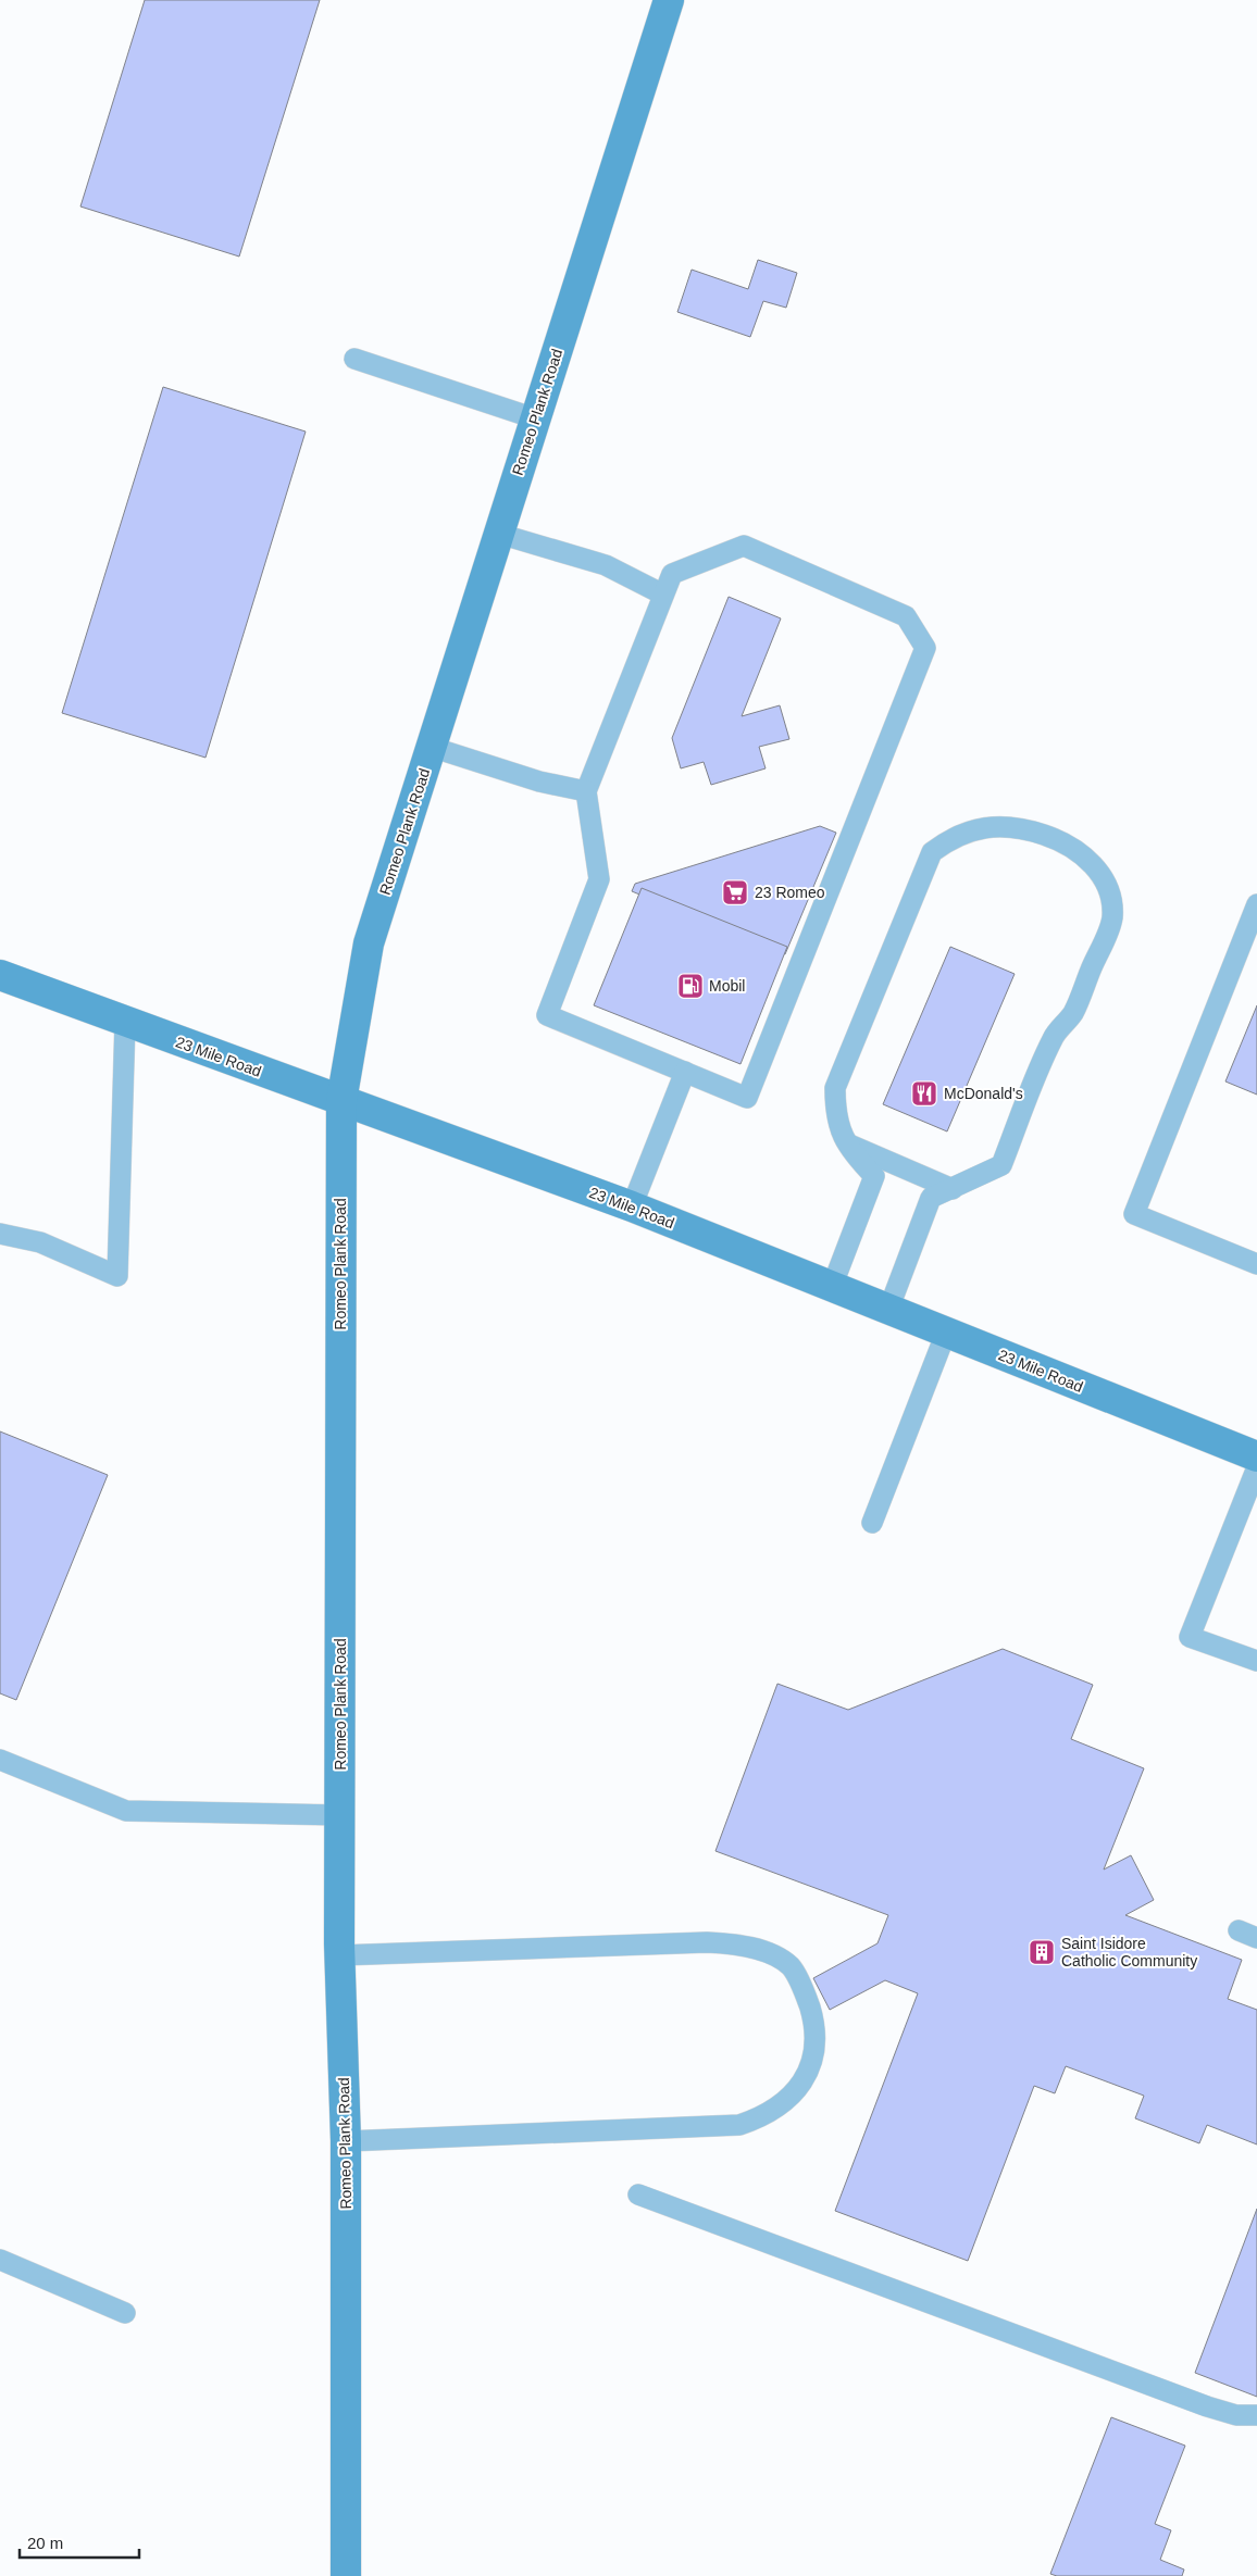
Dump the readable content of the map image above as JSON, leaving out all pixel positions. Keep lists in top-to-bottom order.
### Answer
{
  "streets": {
    "main road": ["Romeo Plank Road", "23 Mile Road"]
  },
  "crossings": [
    ["Romeo Plank Road", "23 Mile Road"]
  ],
  "places": {
    "supermarket": ["23 Romeo"],
    "fuel station": ["Mobil"],
    "restaurant": ["McDonald's"],
    "building": ["Saint Isidore Catholic Community"]
  },
  "scale_bar": "20 m"
}
